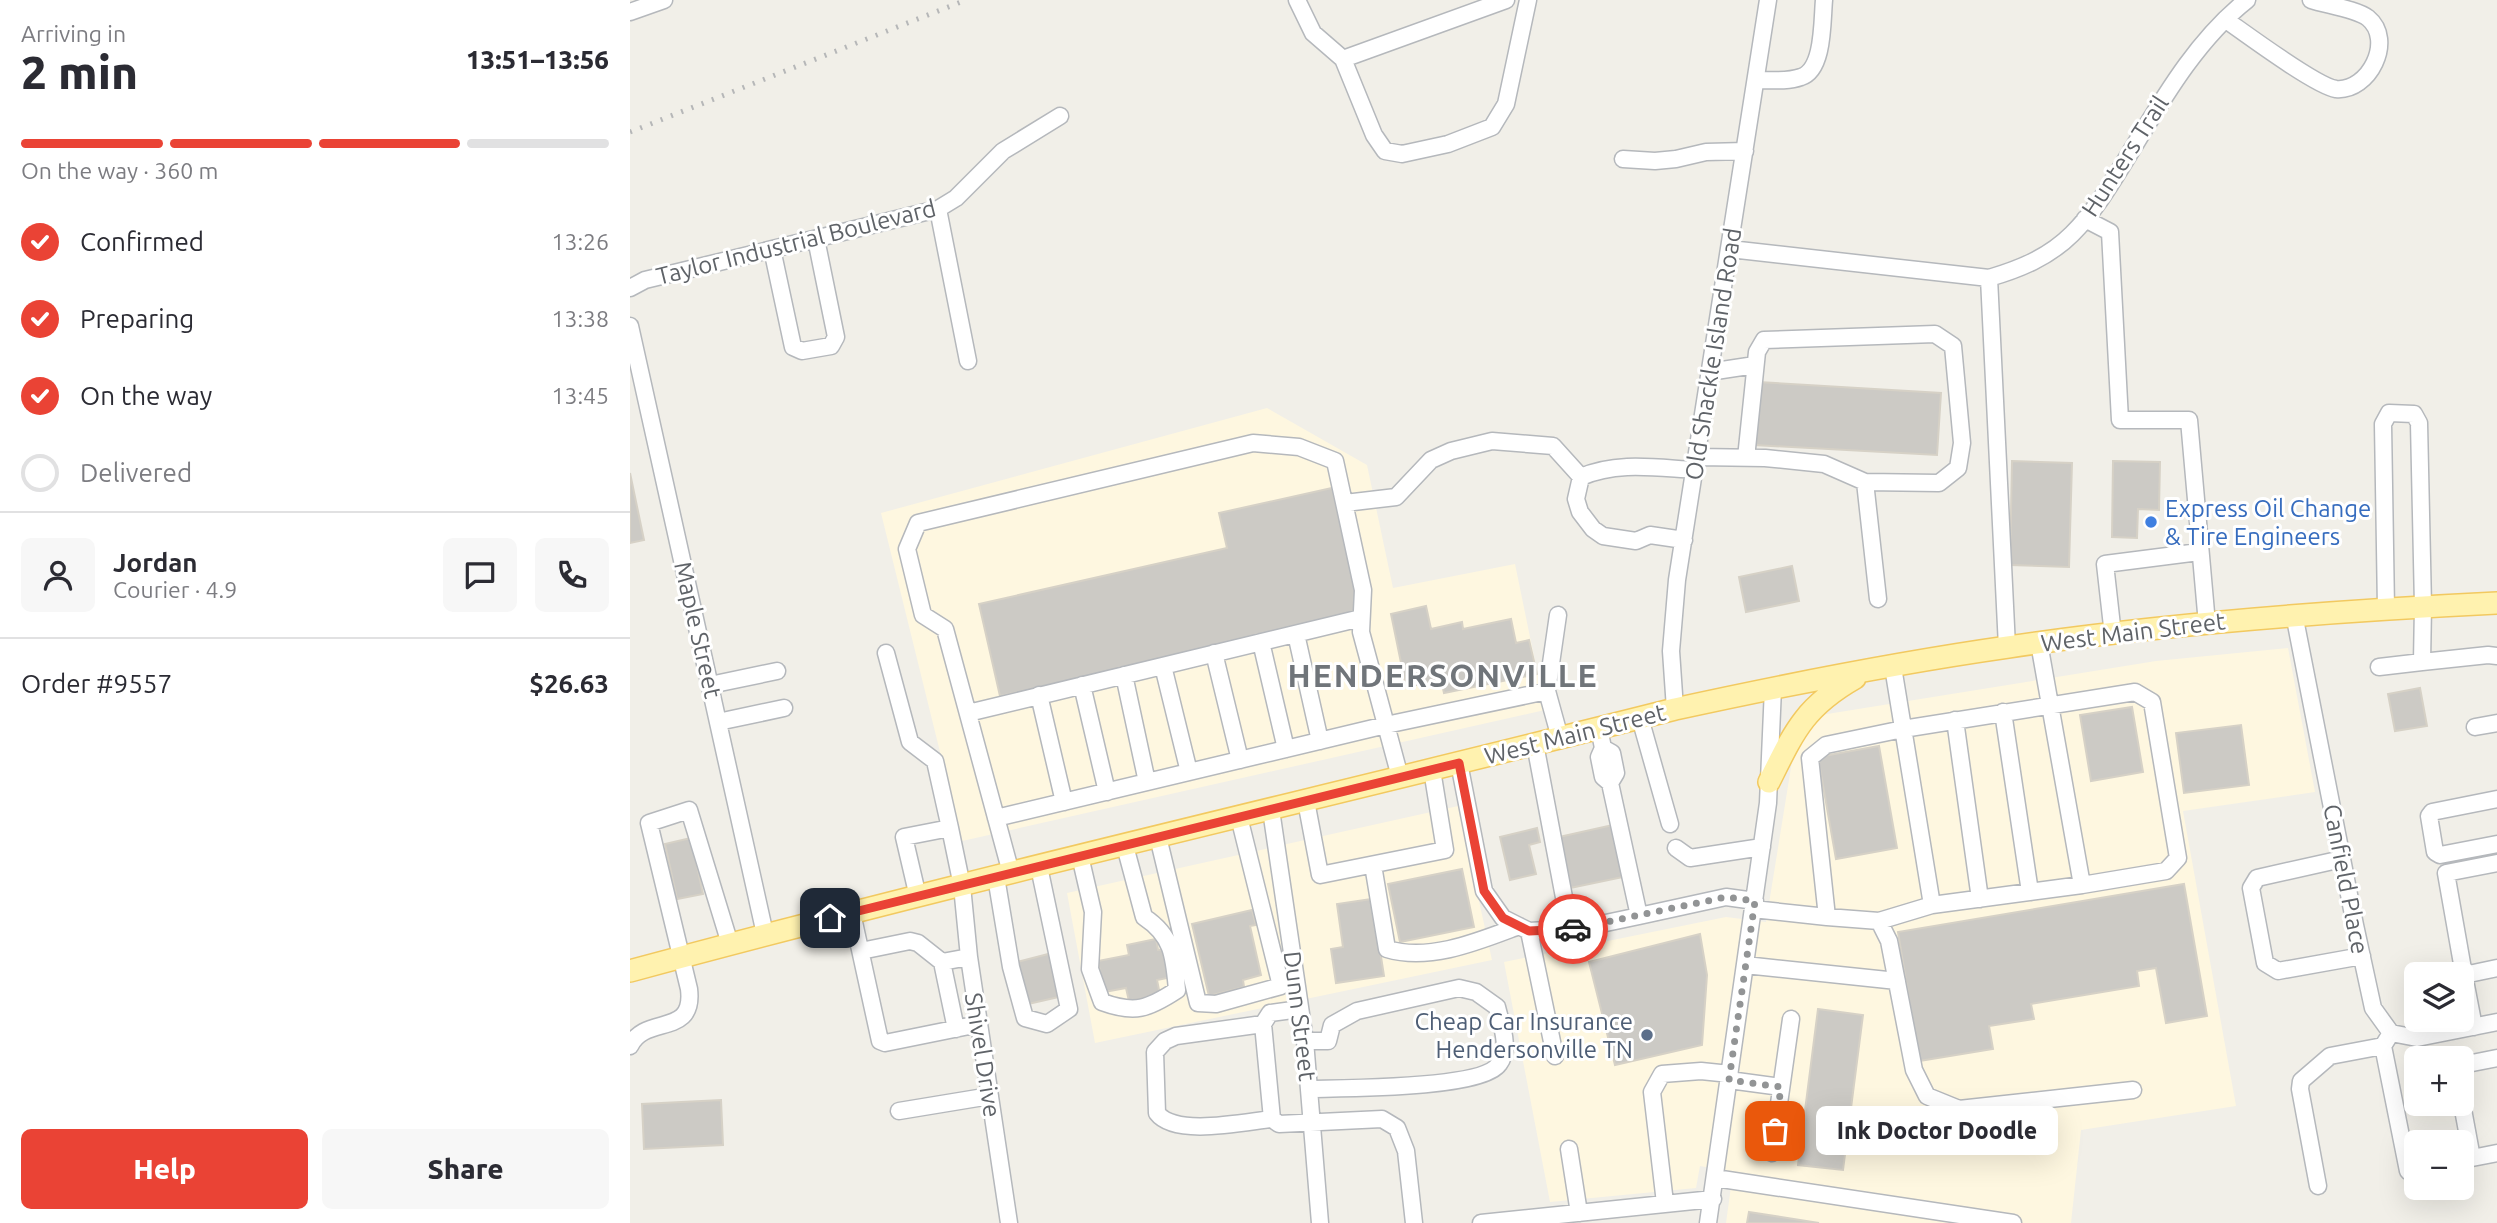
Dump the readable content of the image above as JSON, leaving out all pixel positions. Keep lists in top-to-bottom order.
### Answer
{
  "streets": {
    "main road": ["West Main Street"],
    "street": [
      "Hunters Trail",
      "Taylor Industrial Boulevard",
      "Old Shackle Island Road",
      "Maple Street",
      "Canfield Place",
      "Dunn Street",
      "Shivel Drive"
    ]
  },
  "crossings": [
    ["Hunters Trail", "Old Shackle Island Road"],
    ["Old Shackle Island Road", "West Main Street"],
    ["Maple Street", "West Main Street"],
    ["West Main Street", "Canfield Place"],
    ["West Main Street", "Dunn Street"],
    ["West Main Street", "Shivel Drive"]
  ],
  "districts": ["HENDERSONVILLE"],
  "places": ["Express Oil Change & Tire Engineers", "Cheap Car Insurance Hendersonville TN", "Ink Doctor Doodle"],
  "page": {
    "heading": ["2 min", "Arriving in", "13:51–13:56"],
    "panel": [
      "Jordan",
      "Courier · 4.9",
      "Order #9557",
      "$26.63"
    ],
    "bar": "On the way · 360 m",
    "list": [
      ["Confirmed", "13:26"],
      ["Preparing", "13:38"],
      ["On the way", "13:45"],
      "Delivered"
    ],
    "map_buttons": ["+", "−"],
    "bubble": "Ink Doctor Doodle",
    "buttons": ["Help", "Share"]
  }
}
